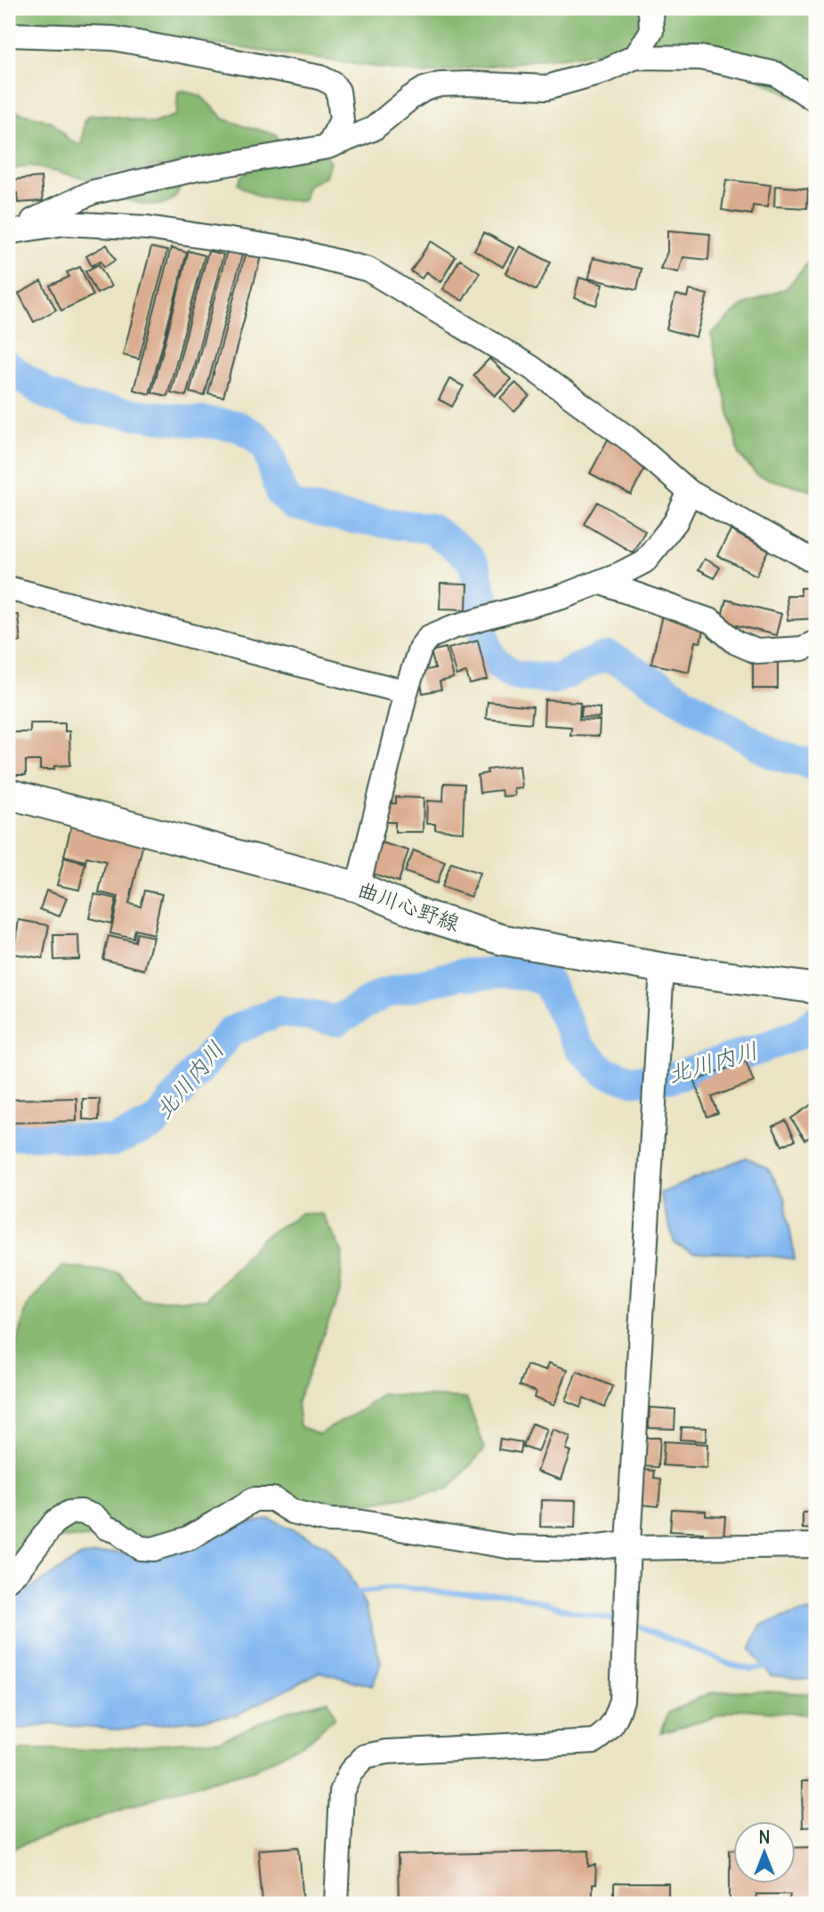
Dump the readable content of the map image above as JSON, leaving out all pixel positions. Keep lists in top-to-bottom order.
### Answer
{
  "streets": {
    "main road": ["曲川心野線"]
  },
  "water": ["北川内川"],
  "north": "top"
}
